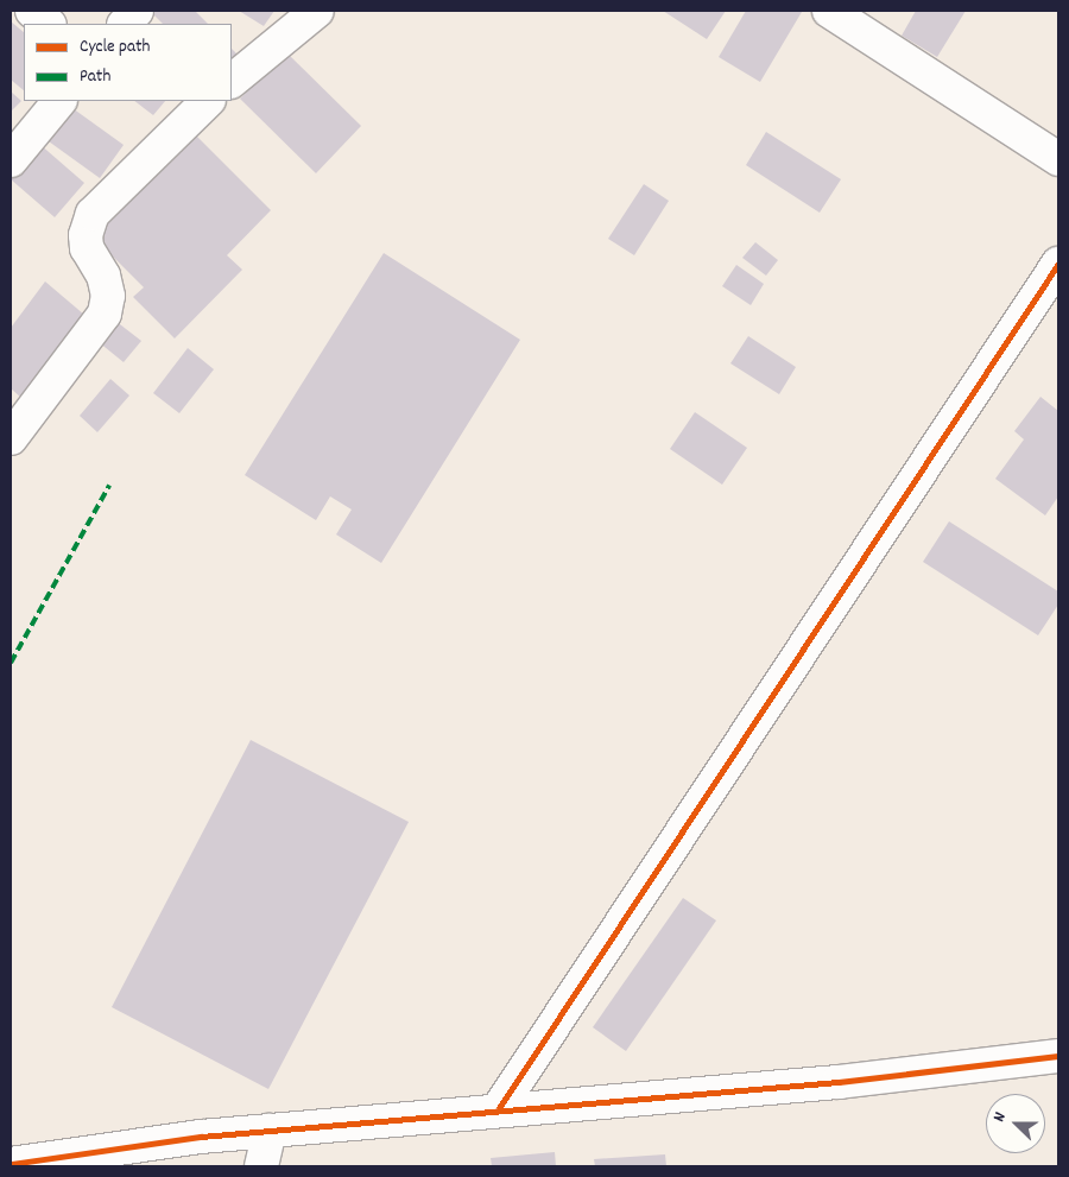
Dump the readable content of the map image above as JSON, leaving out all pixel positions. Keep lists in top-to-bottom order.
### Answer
{
  "legend": ["Cycle path", "Path"],
  "north": "left"
}
